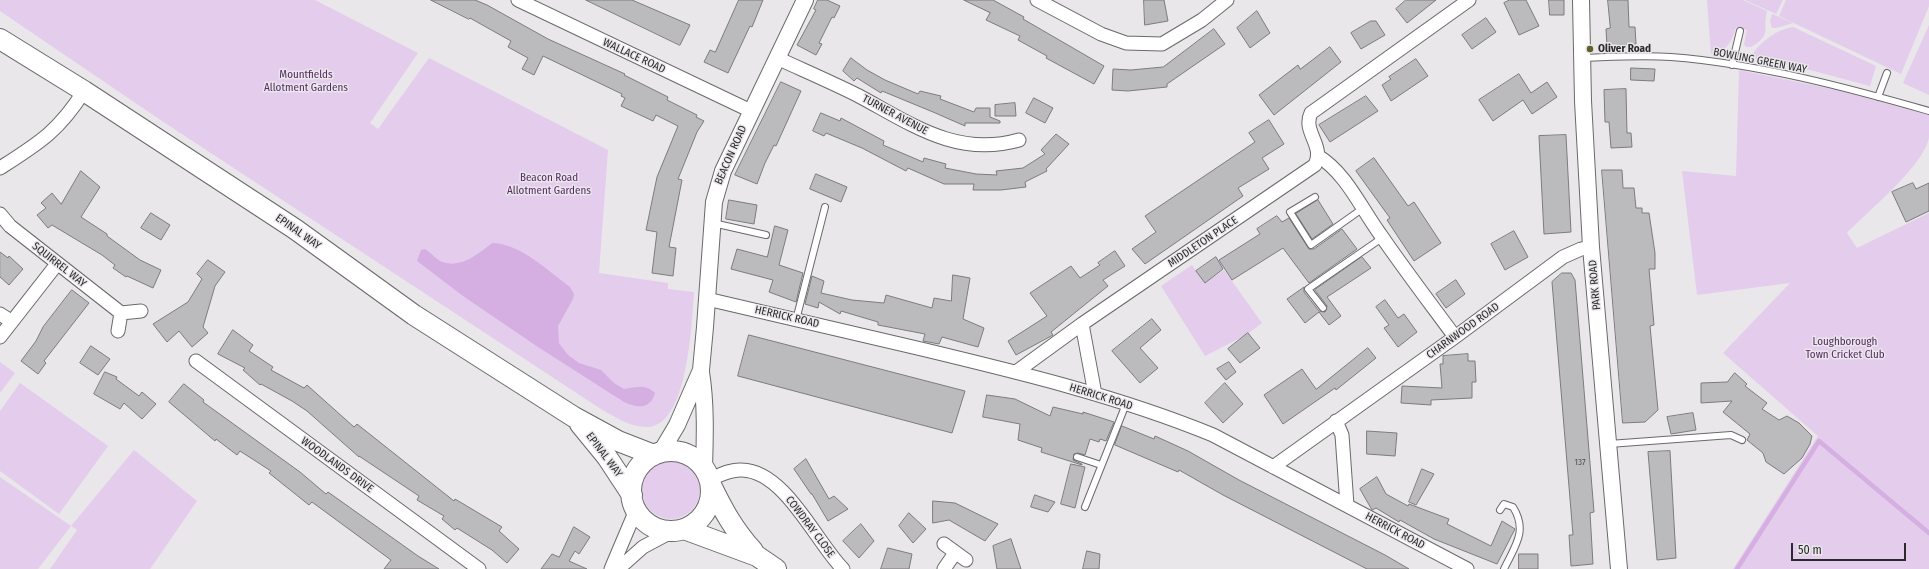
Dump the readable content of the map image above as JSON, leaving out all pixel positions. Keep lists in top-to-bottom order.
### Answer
{
  "streets": {
    "main road": ["EPINAL WAY"],
    "street": [
      "WALLACE ROAD",
      "TURNER AVENUE",
      "BEACON ROAD",
      "MIDDLETON PLACE",
      "SQUIRREL WAY",
      "PARK ROAD",
      "HERRICK ROAD",
      "CHARNWOOD ROAD",
      "WOODLANDS DRIVE",
      "COWDRAY CLOSE"
    ],
    "lane": ["BOWLING GREEN WAY"]
  },
  "crossings": [
    ["WALLACE ROAD", "BEACON ROAD"],
    ["BOWLING GREEN WAY", "PARK ROAD"],
    ["TURNER AVENUE", "BEACON ROAD"],
    ["BEACON ROAD", "EPINAL WAY"],
    ["BEACON ROAD", "HERRICK ROAD"],
    ["BEACON ROAD", "COWDRAY CLOSE"],
    ["EPINAL WAY", "COWDRAY CLOSE"],
    ["MIDDLETON PLACE", "HERRICK ROAD"],
    ["PARK ROAD", "CHARNWOOD ROAD"],
    ["HERRICK ROAD", "CHARNWOOD ROAD"]
  ],
  "parks": ["Mountfields Allotment Gardens", "Beacon Road Allotment Gardens", "Loughborough Town Cricket Club"],
  "places": ["Oliver Road"],
  "house_numbers": ["137"],
  "scale_bar": "50 m"
}
